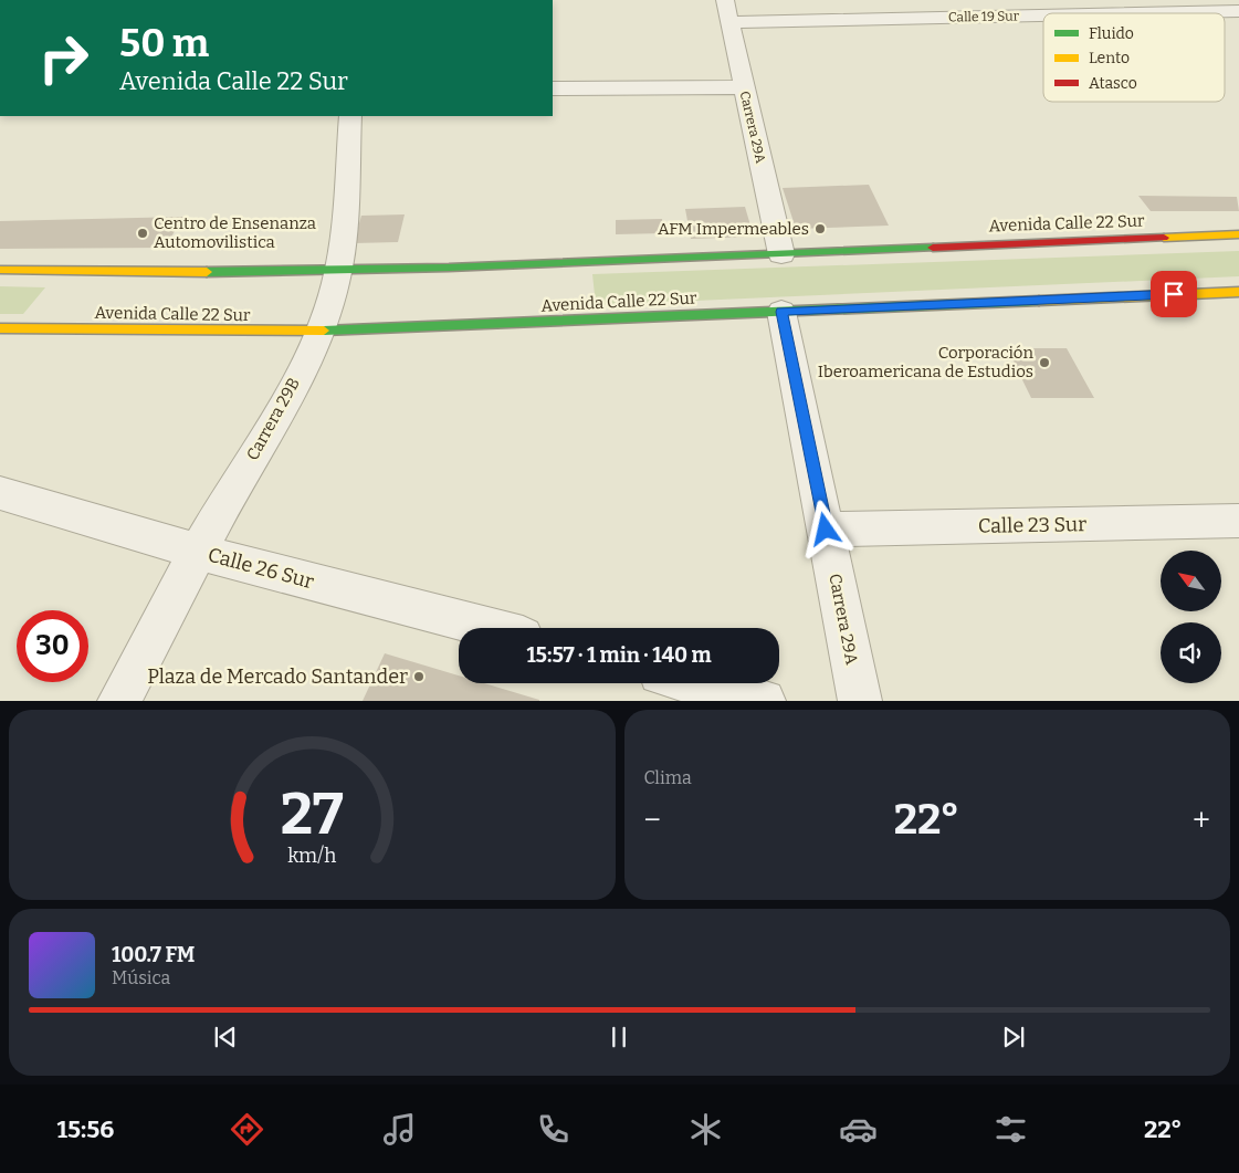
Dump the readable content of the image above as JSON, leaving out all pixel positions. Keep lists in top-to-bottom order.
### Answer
{
  "streets": {
    "main road": ["Avenida Calle 22 Sur"],
    "street": [
      "Calle 19 Sur",
      "Carrera 29A",
      "Carrera 29B",
      "Calle 23 Sur",
      "Calle 26 Sur"
    ]
  },
  "crossings": [
    ["Calle 19 Sur", "Carrera 29A"],
    ["Carrera 29A", "Avenida Calle 22 Sur"],
    ["Carrera 29A", "Calle 23 Sur"],
    ["Avenida Calle 22 Sur", "Carrera 29B"],
    ["Carrera 29B", "Calle 26 Sur"]
  ],
  "places": [
    "AFM Impermeables",
    "Centro de Ensenanza Automovilistica",
    "Corporación Iberoamericana de Estudios",
    "Plaza de Mercado Santander"
  ],
  "legend": ["Fluido", "Lento", "Atasco"],
  "north": "top left",
  "page": {
    "turn": ["50 m", "Avenida Calle 22 Sur"],
    "limit": "30",
    "trip": "15:57 · 1 min · 140 m",
    "tile": "Clima",
    "heat": ["−", "22°", "+"],
    "song": ["100.7 FM", "Música"],
    "tabs": ["15:56", "22°"],
    "gauge": ["27", "km/h"]
  }
}
